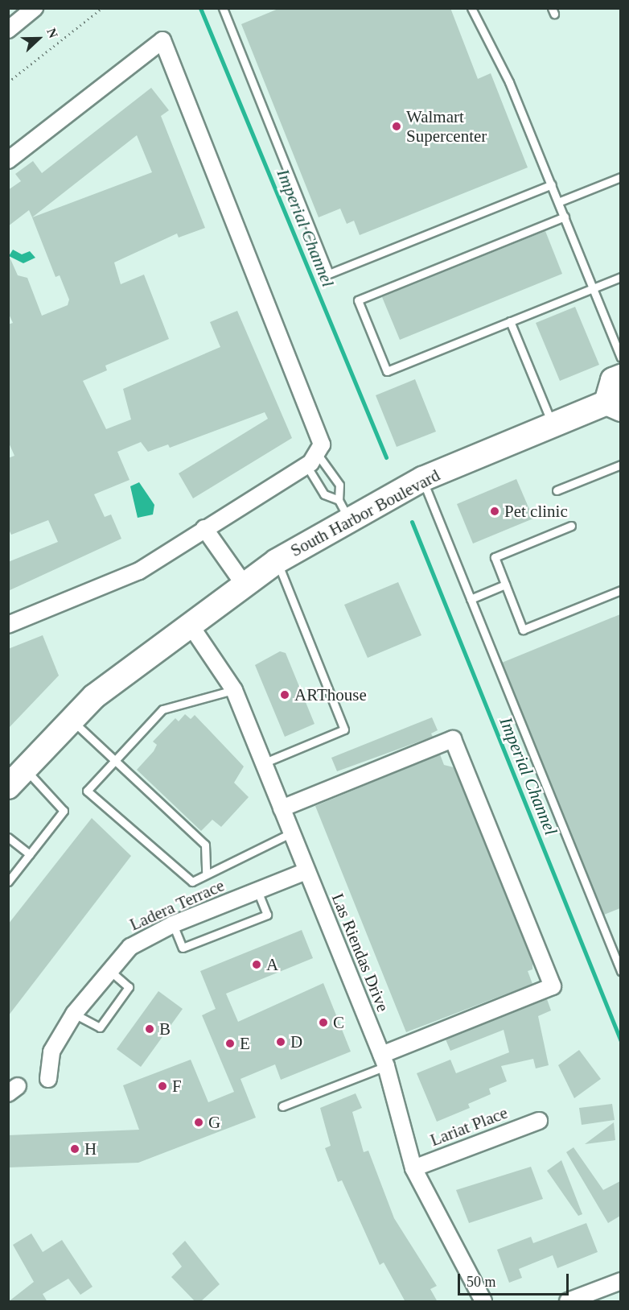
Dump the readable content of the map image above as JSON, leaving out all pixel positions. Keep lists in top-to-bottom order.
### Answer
{
  "streets": {
    "main road": ["South Harbor Boulevard"],
    "street": ["Ladera Terrace", "Las Riendas Drive", "Lariat Place"]
  },
  "crossings": [
    ["South Harbor Boulevard", "Las Riendas Drive"],
    ["Ladera Terrace", "Las Riendas Drive"],
    ["Las Riendas Drive", "Lariat Place"]
  ],
  "water": ["Imperial Channel"],
  "places": [
    "Walmart Supercenter",
    "Pet clinic",
    "ARThouse",
    "A",
    "C",
    "B",
    "D",
    "E",
    "F",
    "G",
    "H"
  ],
  "scale_bar": "50 m",
  "north": "right"
}
